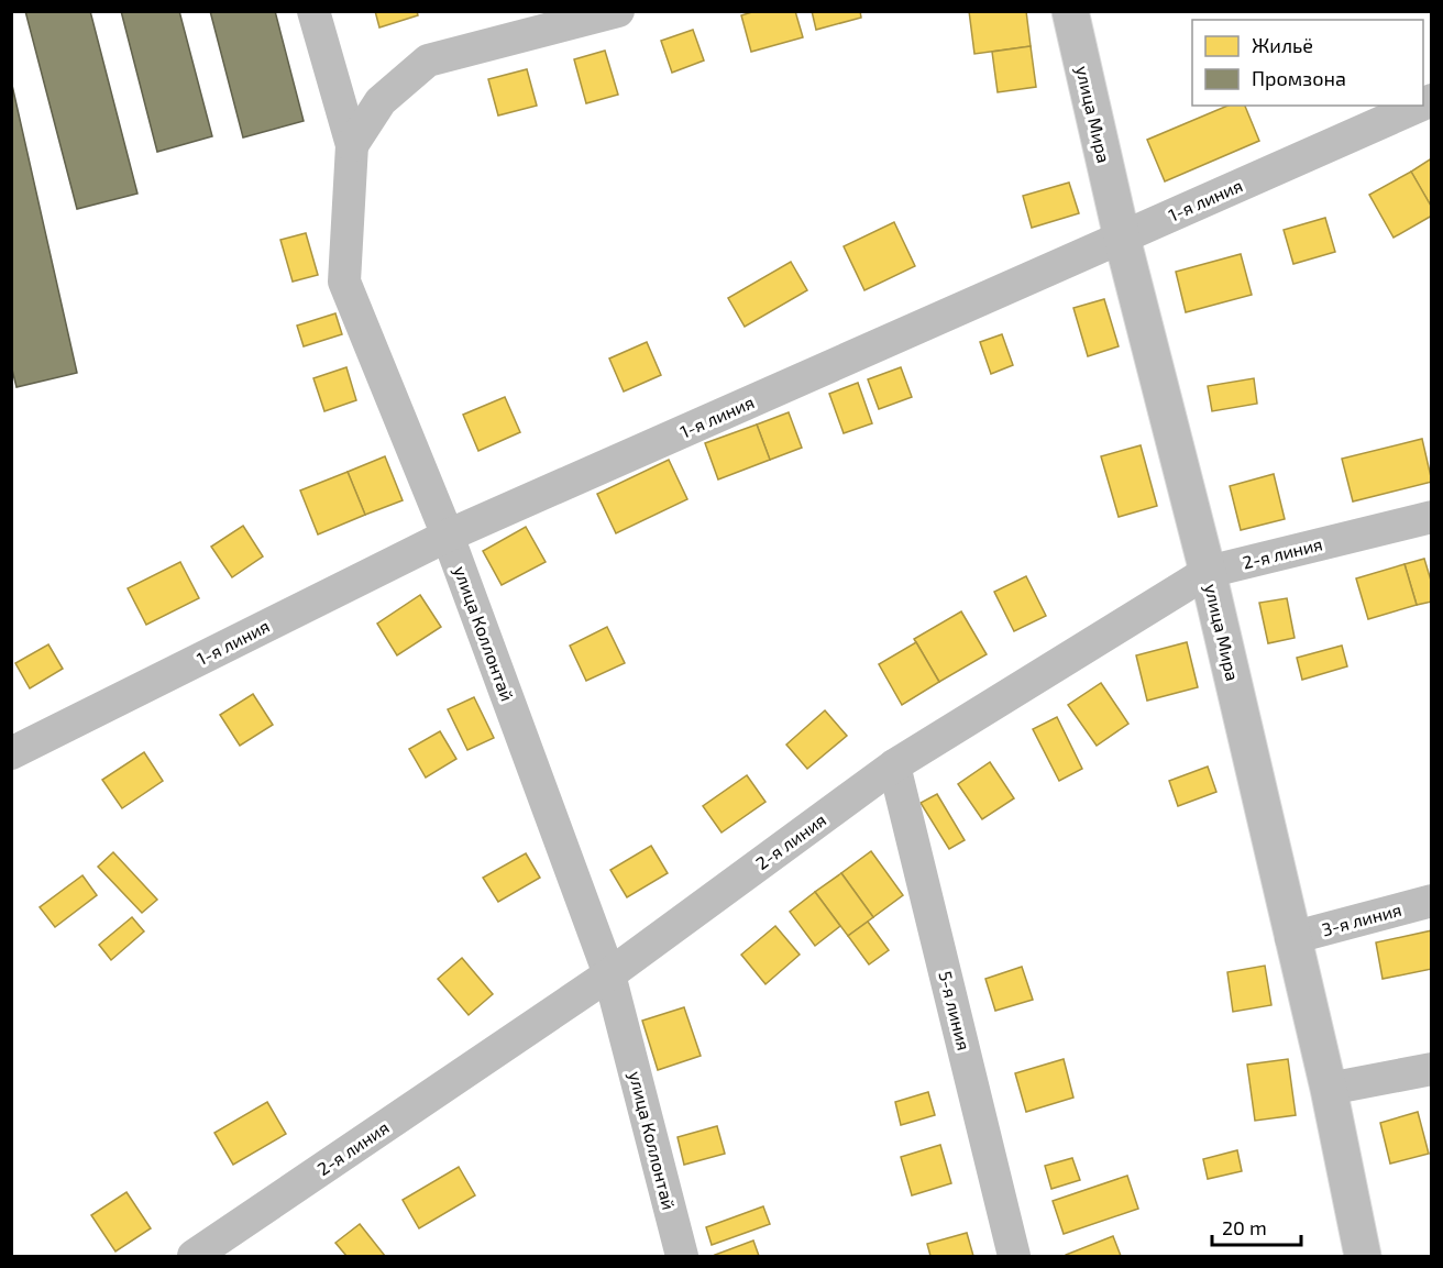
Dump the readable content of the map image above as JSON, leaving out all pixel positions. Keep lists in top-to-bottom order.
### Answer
{
  "streets": {
    "main road": ["улица Мира"],
    "street": [
      "1-я линия",
      "2-я линия",
      "улица Коллонтай",
      "3-я линия",
      "5-я линия"
    ]
  },
  "crossings": [
    ["улица Мира", "1-я линия"],
    ["улица Мира", "2-я линия"],
    ["улица Мира", "3-я линия"],
    ["1-я линия", "улица Коллонтай"],
    ["2-я линия", "улица Коллонтай"],
    ["2-я линия", "5-я линия"]
  ],
  "legend": ["Жильё", "Промзона"],
  "scale_bar": "20 m"
}
